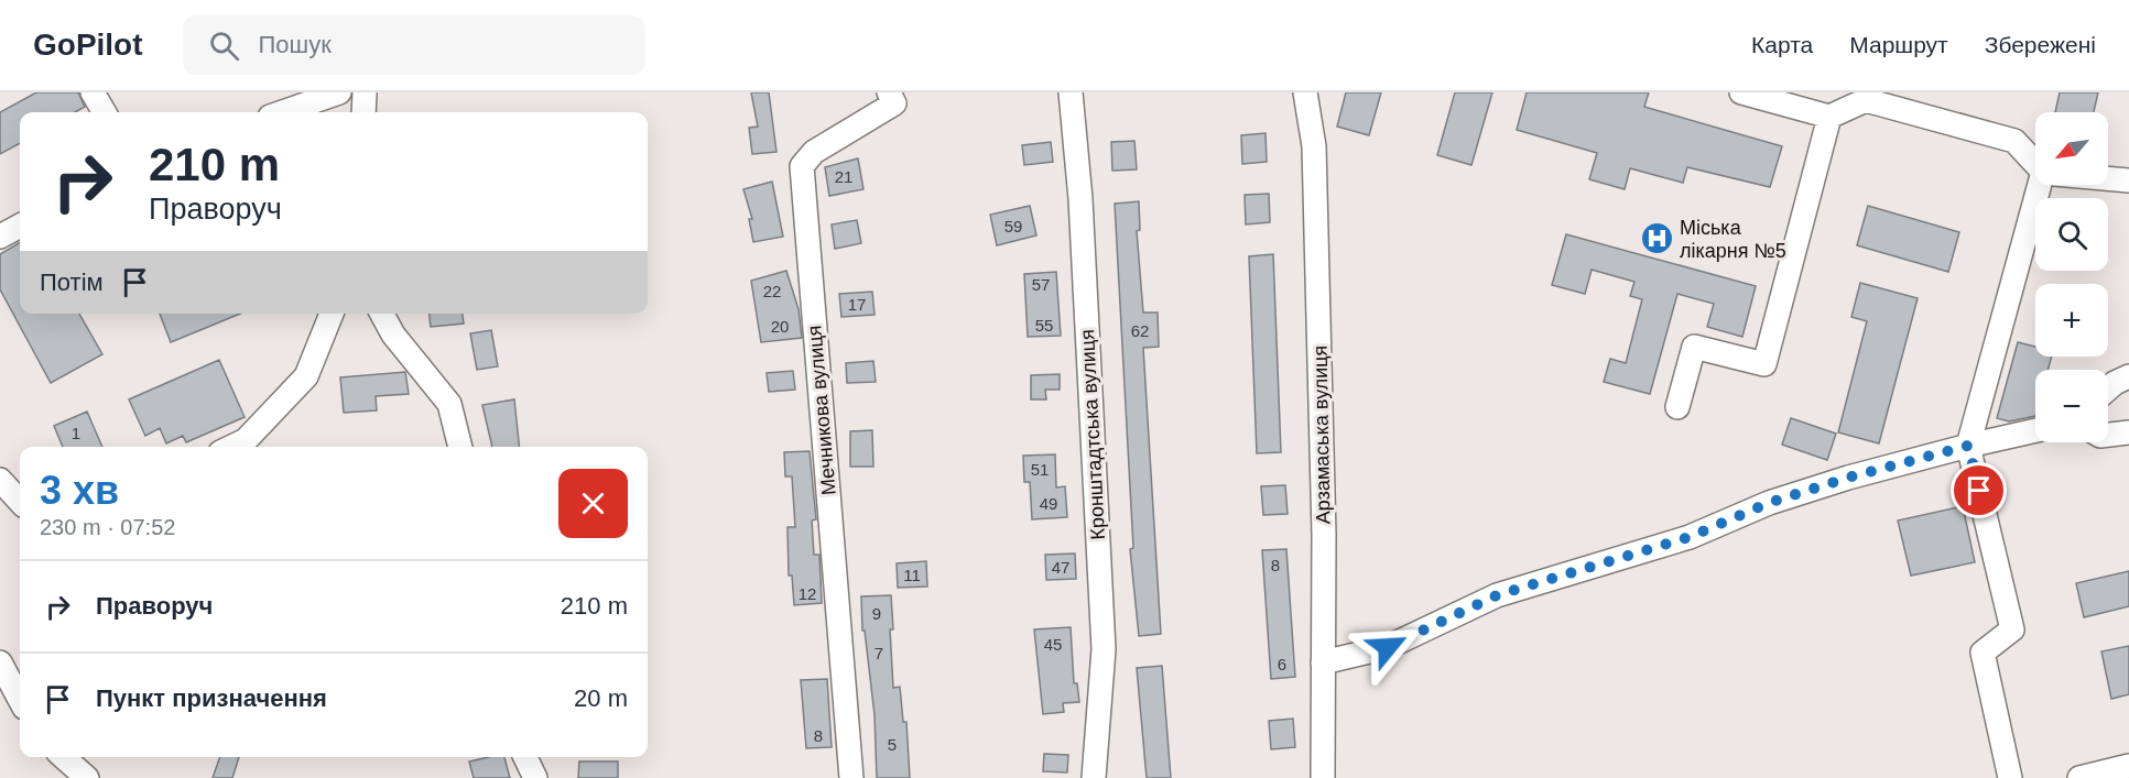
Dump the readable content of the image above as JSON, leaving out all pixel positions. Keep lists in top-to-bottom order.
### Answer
{
  "streets": {
    "street": ["Мечникова вулиця", "Кронштадтська вулиця", "Арзамаська вулиця"]
  },
  "places": {
    "hospital": ["Міська лікарня №5"]
  },
  "house_numbers": [
    "21",
    "59",
    "57",
    "22",
    "17",
    "55",
    "20",
    "62",
    "1",
    "51",
    "49",
    "8",
    "47",
    "11",
    "12",
    "9",
    "45",
    "7",
    "6",
    "8",
    "5"
  ],
  "north": "bottom left",
  "page": {
    "header": "GoPilot",
    "search": "Пошук",
    "nav": ["Карта", "Маршрут", "Збережені"],
    "map_buttons": ["+", "−"],
    "turn": ["210 m", "Праворуч"],
    "then": "Потім",
    "heading": ["3 хв", "230 m · 07:52"],
    "list": [
      {
        "name": "Праворуч",
        "value": "210 m"
      },
      {
        "name": "Пункт призначення",
        "value": "20 m"
      }
    ]
  }
}
